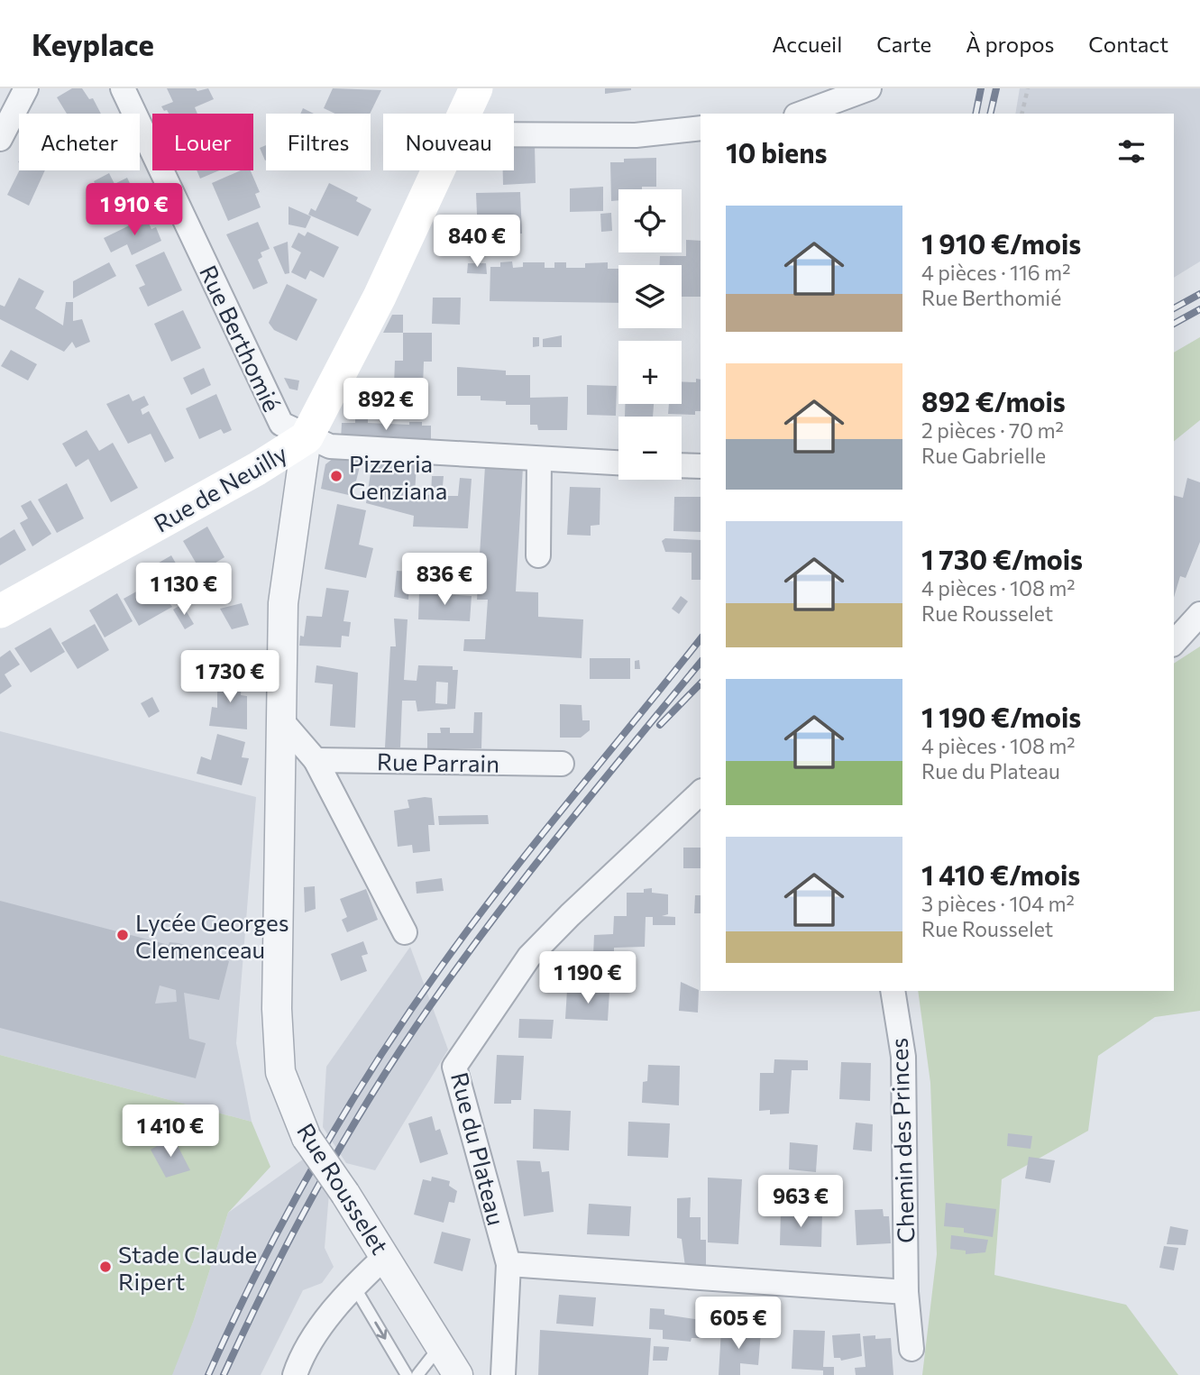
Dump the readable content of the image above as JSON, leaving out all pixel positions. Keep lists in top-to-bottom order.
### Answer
{
  "streets": {
    "main road": ["Rue de Neuilly"],
    "street": [
      "Rue Berthomié",
      "Rue Parrain",
      "Chemin des Princes",
      "Rue du Plateau",
      "Rue Rousselet"
    ]
  },
  "crossings": [
    ["Rue Berthomié", "Rue de Neuilly"],
    ["Rue Berthomié", "Rue Rousselet"],
    ["Rue de Neuilly", "Rue Rousselet"]
  ],
  "places": ["Pizzeria Genziana", "Lycée Georges Clemenceau", "Stade Claude Ripert"],
  "page": {
    "header": "Keyplace",
    "nav": [
      "Accueil",
      "Carte",
      "À propos",
      "Contact"
    ],
    "chip": [
      "Acheter",
      "Louer",
      "Filtres",
      "Nouveau"
    ],
    "heading": "10 biens",
    "price": [
      "1 910 €",
      "840 €",
      "892 €",
      "836 €",
      "1 130 €",
      "1 730 €",
      "1 190 €",
      "1 410 €",
      "963 €",
      "605 €"
    ],
    "map_buttons": ["+", "−"],
    "list": [
      {
        "name": "1 910 €/mois",
        "note": "4 pièces · 116 m² · Rue Berthomié"
      },
      {
        "name": "892 €/mois",
        "note": "2 pièces · 70 m² · Rue Gabrielle"
      },
      {
        "name": "1 730 €/mois",
        "note": "4 pièces · 108 m² · Rue Rousselet"
      },
      {
        "name": "1 190 €/mois",
        "note": "4 pièces · 108 m² · Rue du Plateau"
      },
      {
        "name": "1 410 €/mois",
        "note": "3 pièces · 104 m² · Rue Rousselet"
      }
    ]
  }
}
